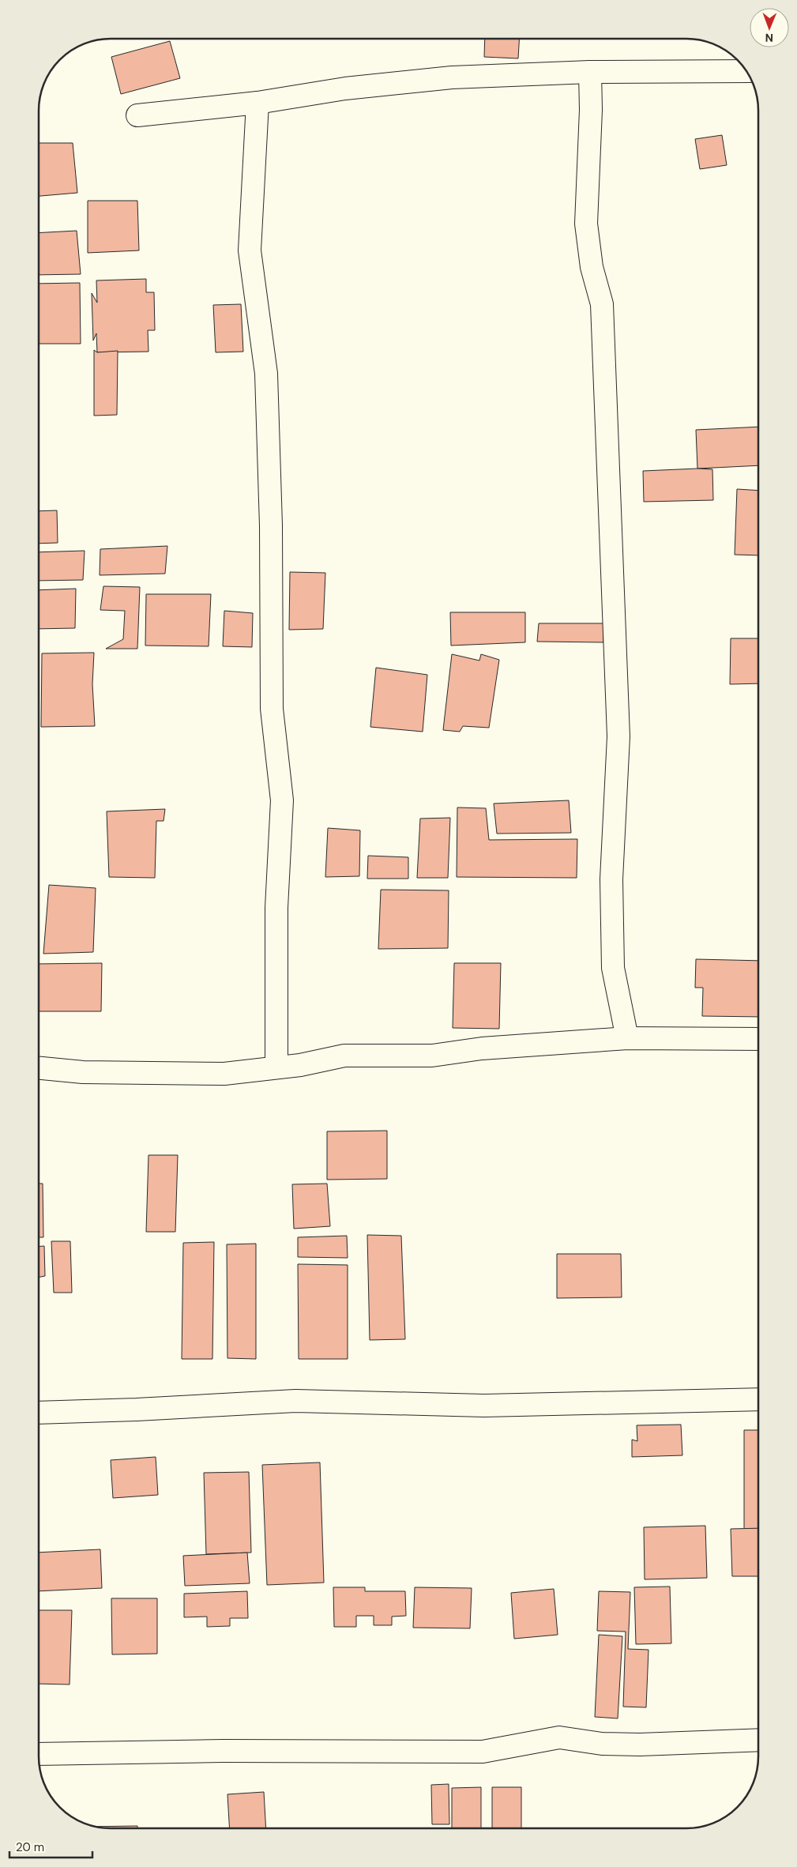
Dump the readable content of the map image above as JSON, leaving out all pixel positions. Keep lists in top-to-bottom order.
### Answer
{
  "scale_bar": "20 m",
  "north": "bottom"
}
